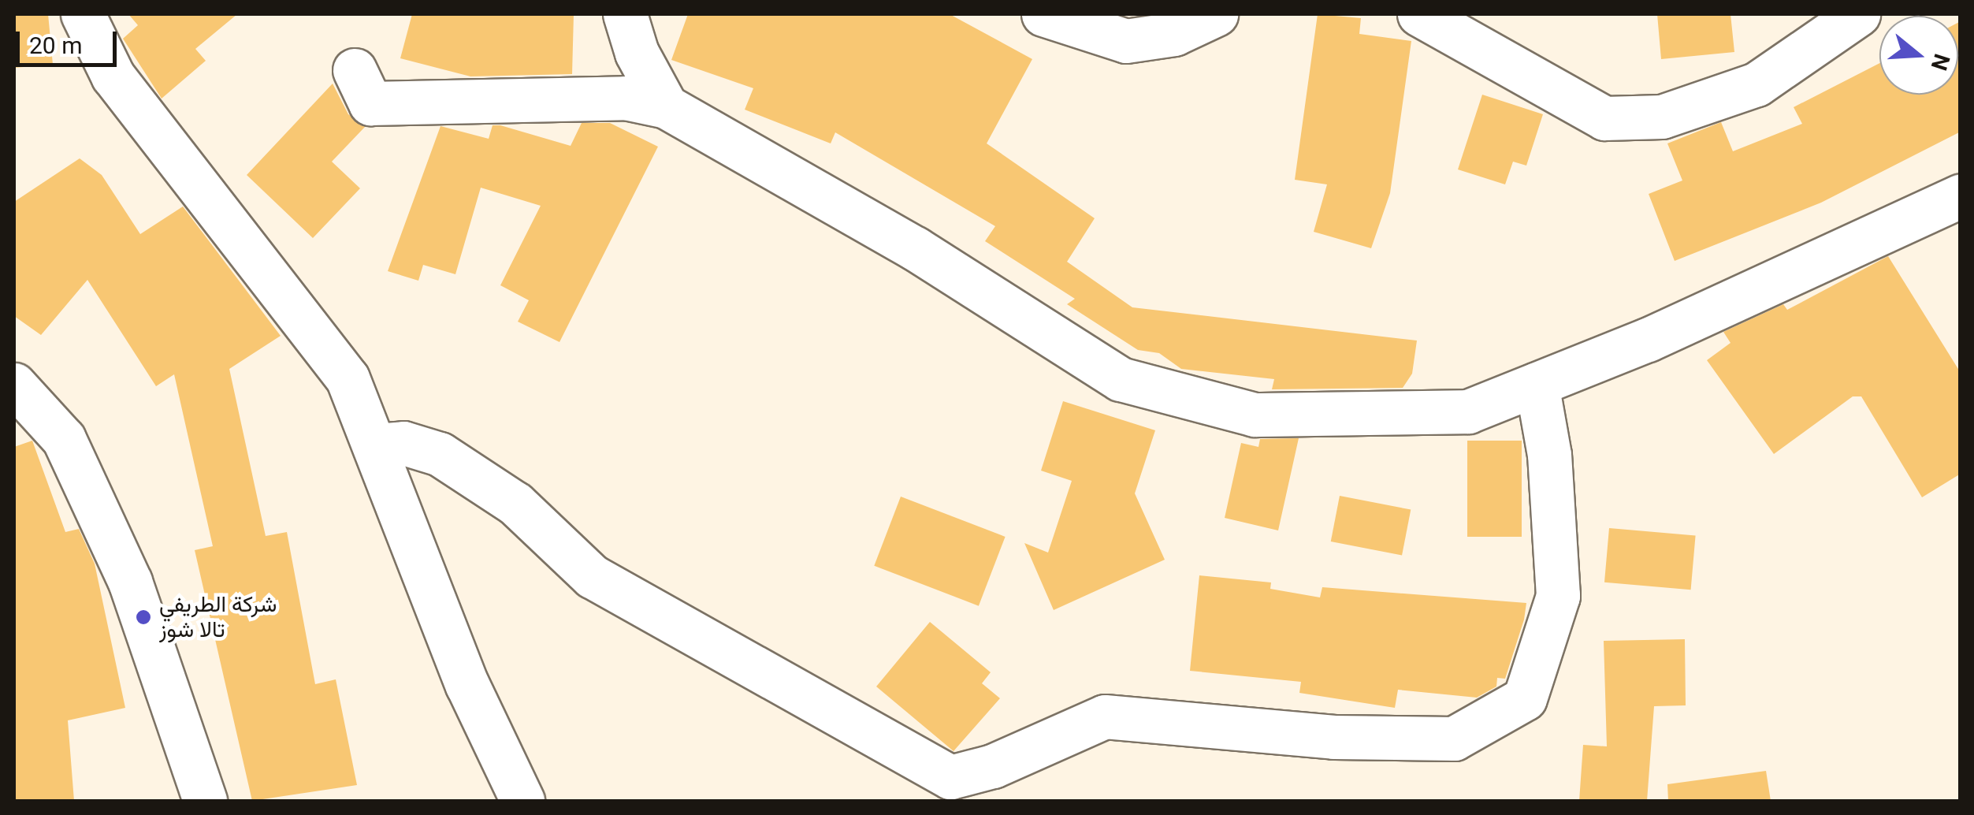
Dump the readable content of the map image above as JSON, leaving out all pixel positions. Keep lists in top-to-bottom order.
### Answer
{
  "places": ["شركة الطريفي تالا شوز"],
  "scale_bar": "20 m",
  "north": "right"
}
